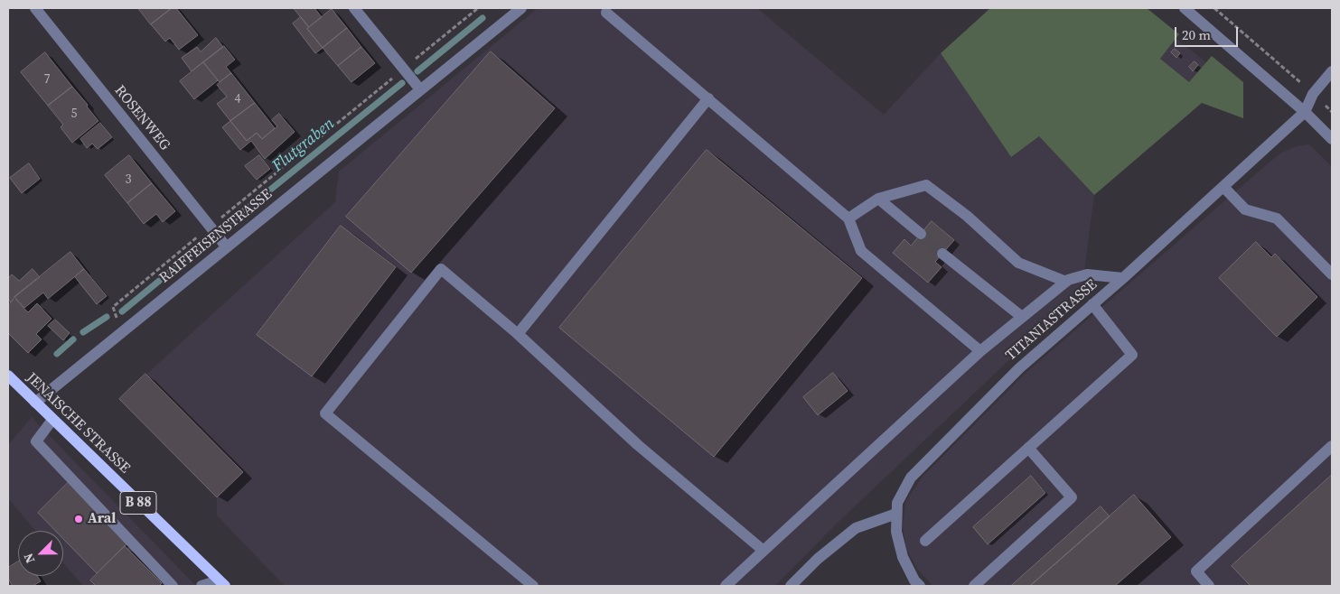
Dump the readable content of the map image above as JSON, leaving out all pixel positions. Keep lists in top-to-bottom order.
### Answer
{
  "streets": {
    "main road": ["JENAISCHE STRASSE", "B 88"],
    "street": ["ROSENWEG", "RAIFFEISENSTRASSE", "TITANIASTRASSE"]
  },
  "crossings": [
    ["ROSENWEG", "RAIFFEISENSTRASSE"],
    ["RAIFFEISENSTRASSE", "JENAISCHE STRASSE"]
  ],
  "water": ["Flutgraben"],
  "places": ["Aral"],
  "house_numbers": [
    "7",
    "4",
    "5",
    "3"
  ],
  "scale_bar": "20 m",
  "north": "bottom left"
}
